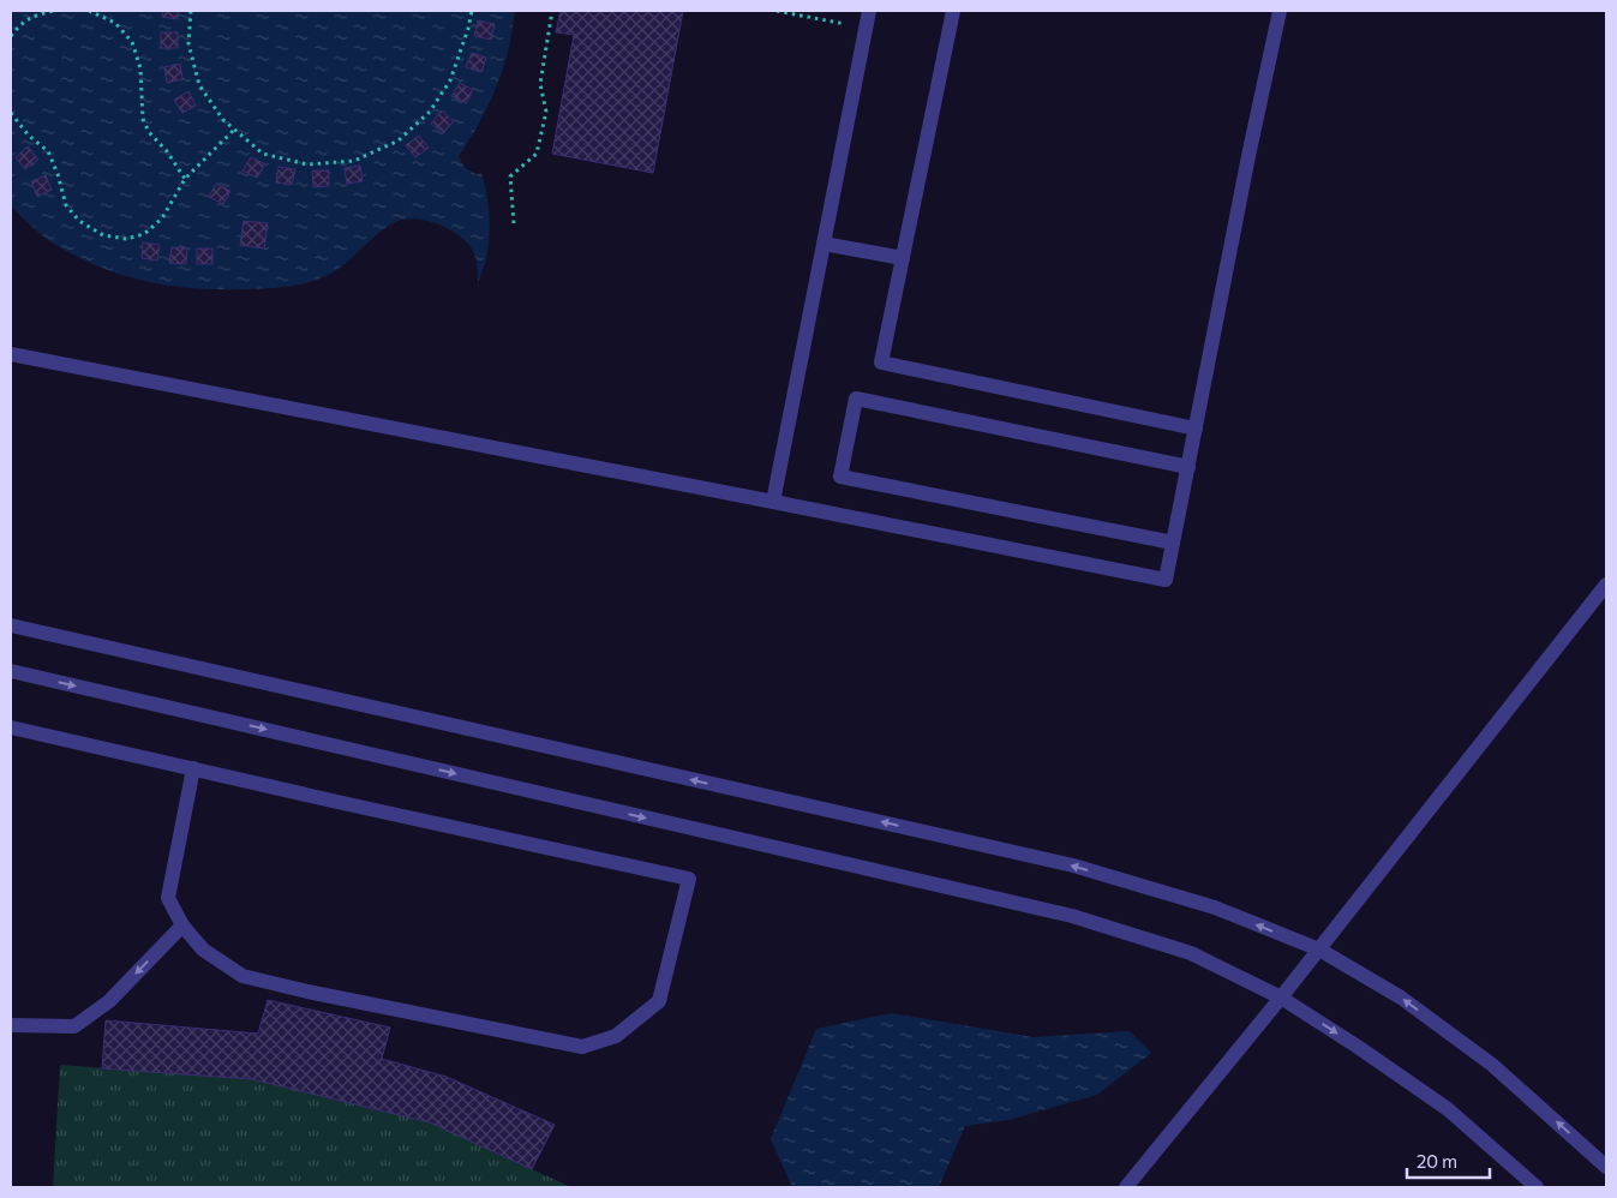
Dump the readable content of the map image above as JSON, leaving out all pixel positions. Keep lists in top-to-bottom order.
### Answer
{
  "scale_bar": "20 m"
}
